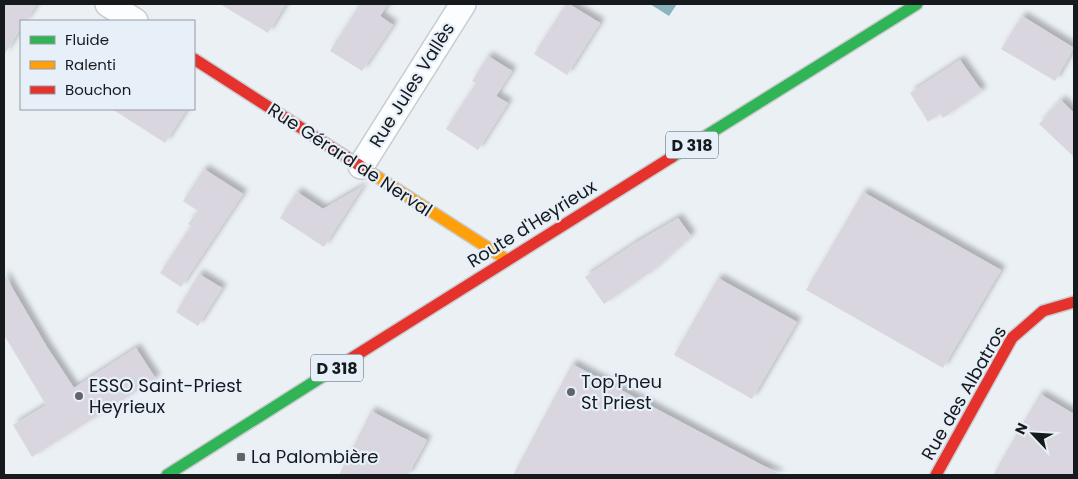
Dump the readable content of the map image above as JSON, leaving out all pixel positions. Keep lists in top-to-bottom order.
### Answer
{
  "streets": {
    "main road": [
      "D 318",
      "Rue Gérard de Nerval",
      "Route d'Heyrieux",
      "Rue des Albatros"
    ],
    "street": ["Rue Jules Vallès"]
  },
  "crossings": [
    ["Rue Jules Vallès", "Rue Gérard de Nerval"],
    ["Rue Gérard de Nerval", "Route d'Heyrieux"]
  ],
  "places": {
    "other": ["Top'Pneu St Priest", "ESSO Saint-Priest Heyrieux"],
    "transit": ["La Palombière"]
  },
  "legend": ["Fluide", "Ralenti", "Bouchon"],
  "north": "top left"
}
